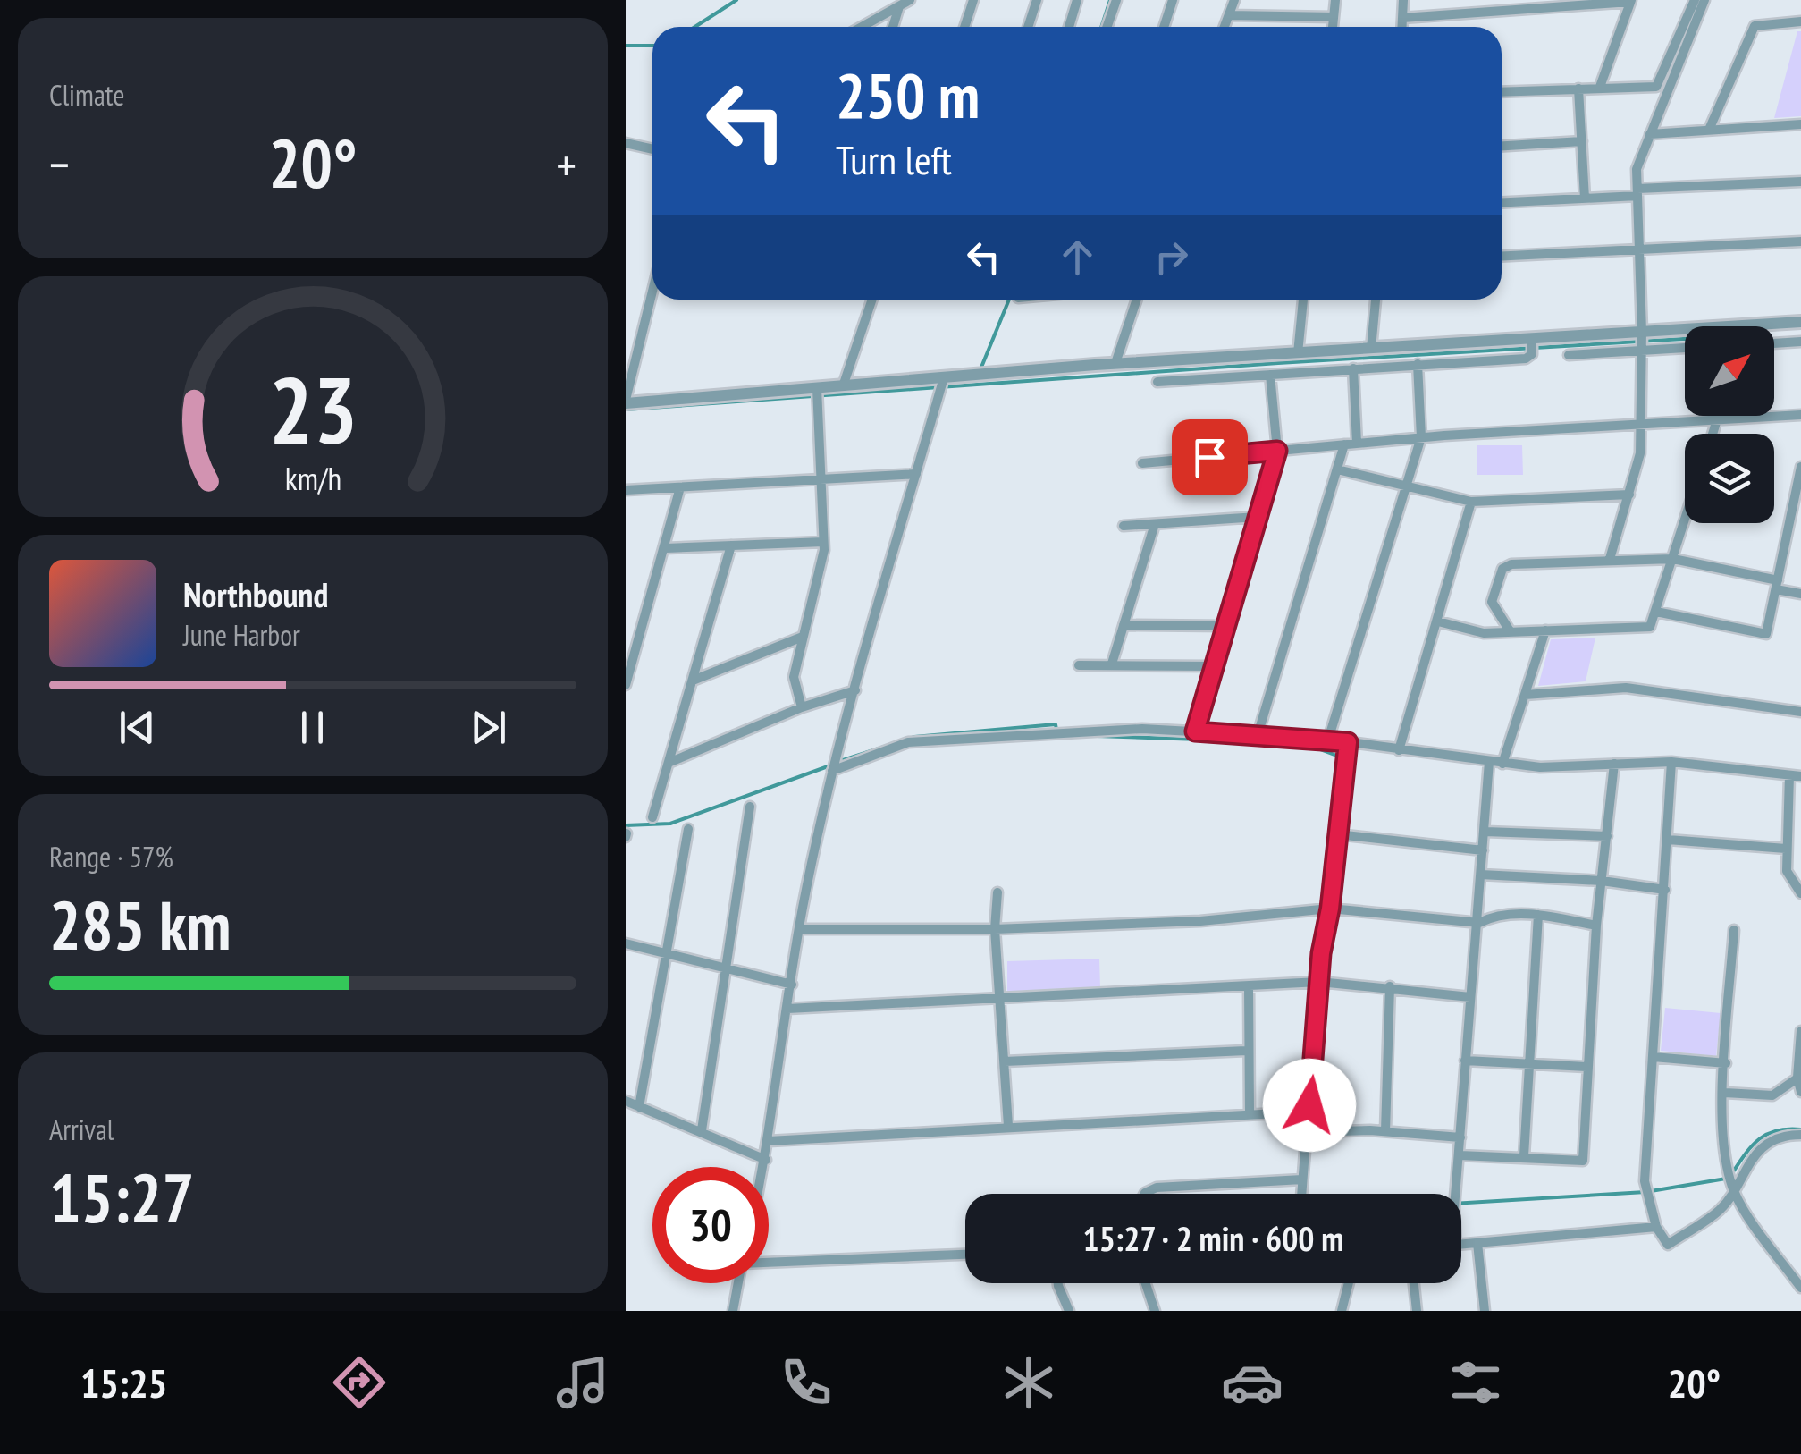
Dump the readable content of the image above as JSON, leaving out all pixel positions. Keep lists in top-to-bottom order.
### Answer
{
  "north": "top right",
  "page": {
    "tile": [
      "Climate",
      ["Range · 57%", "285 km"],
      ["Arrival", "15:27"]
    ],
    "turn": ["250 m", "Turn left"],
    "heat": ["−", "20°", "+"],
    "song": ["Northbound", "June Harbor"],
    "limit": "30",
    "trip": "15:27 · 2 min · 600 m",
    "tabs": ["15:25", "20°"],
    "gauge": ["23", "km/h"]
  }
}
